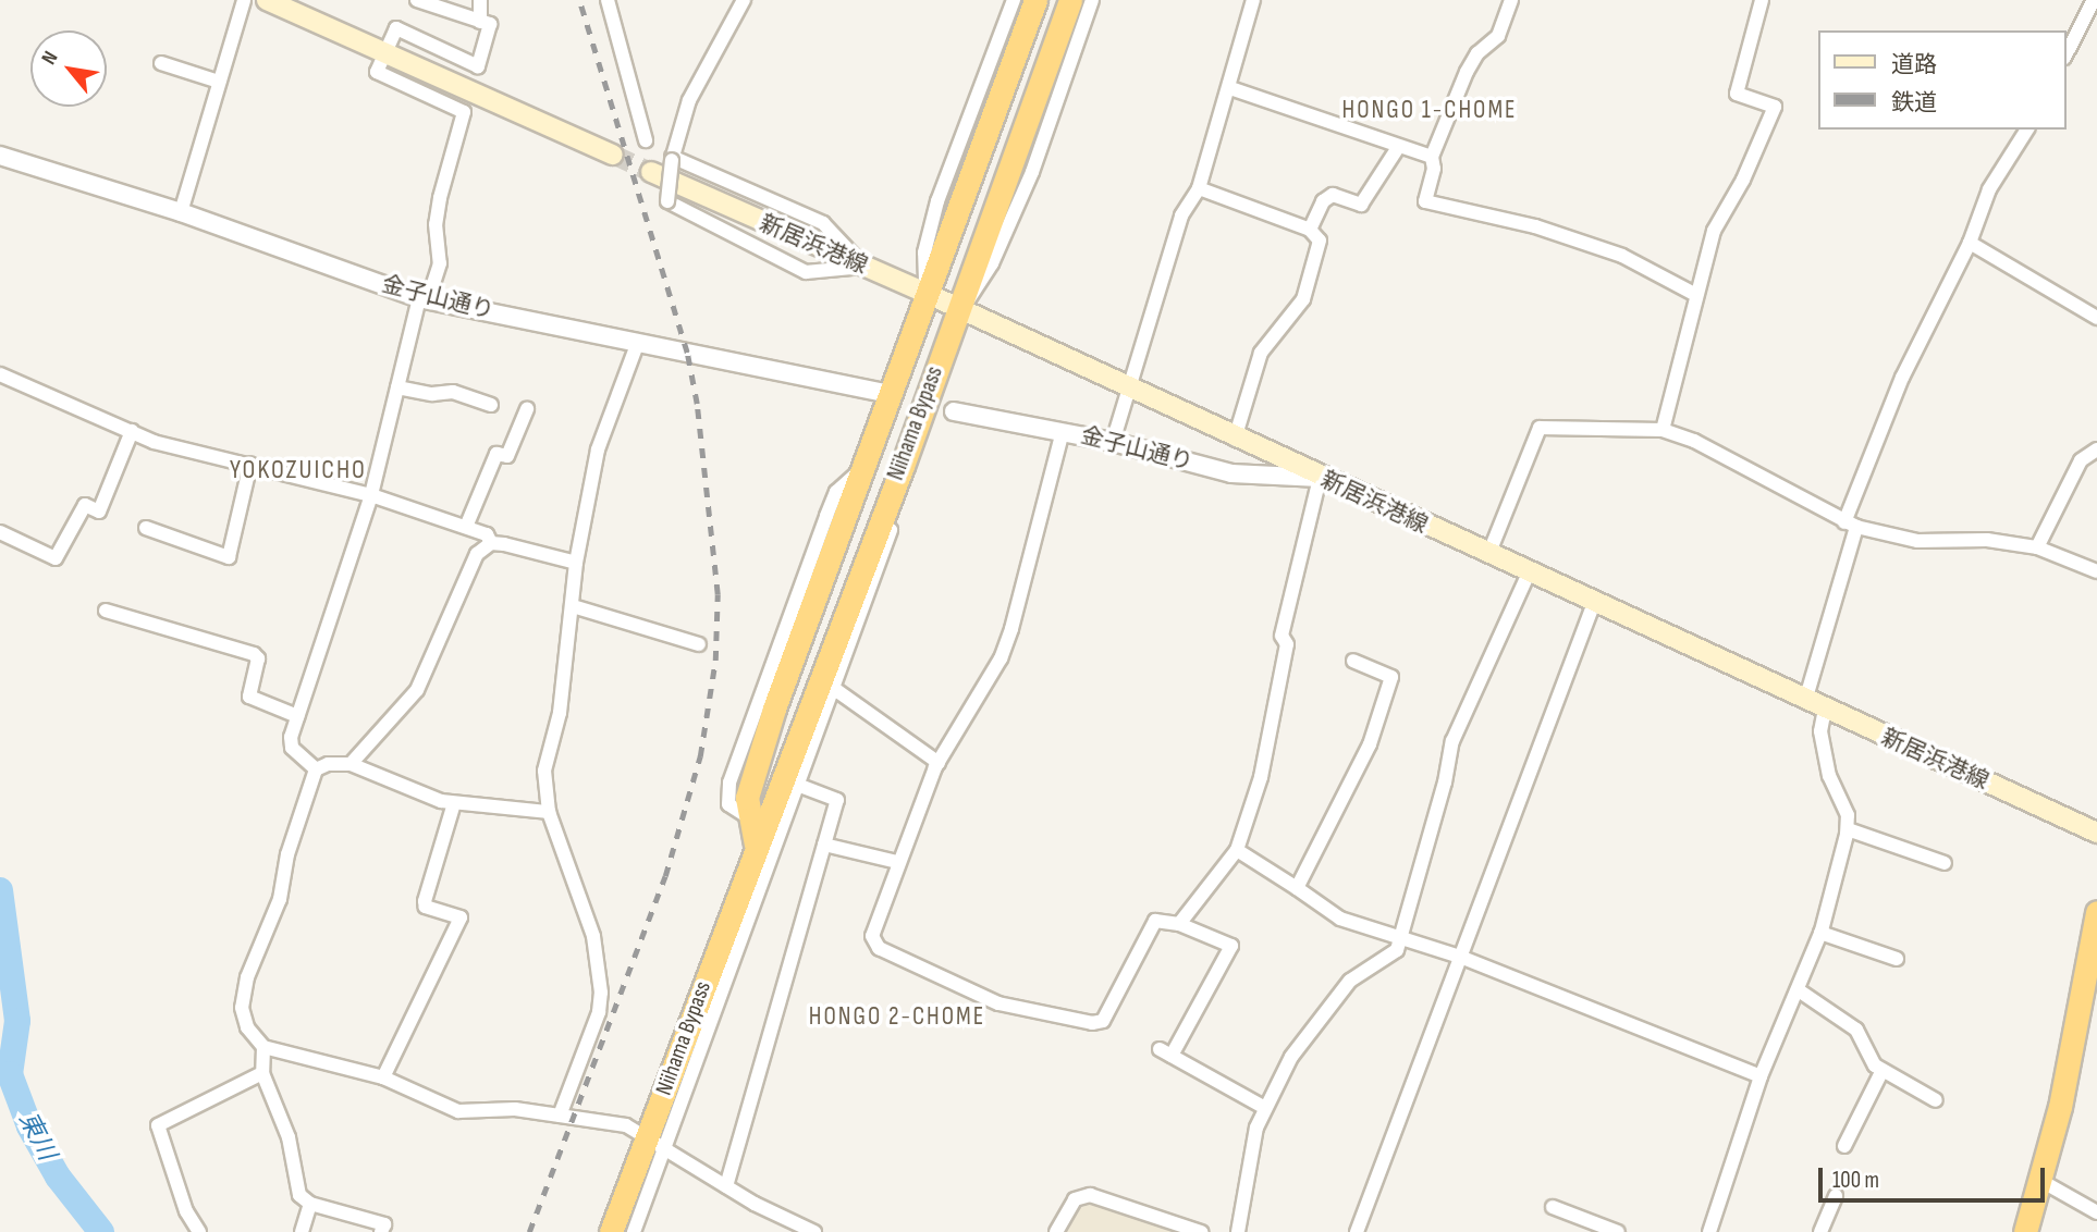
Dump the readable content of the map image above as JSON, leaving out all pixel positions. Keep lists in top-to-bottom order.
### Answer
{
  "streets": {
    "highway": ["Niihama Bypass"],
    "main road": ["新居浜港線"],
    "street": ["金子山通り"]
  },
  "crossings": [
    ["新居浜港線", "金子山通り"],
    ["新居浜港線", "Niihama Bypass"],
    ["金子山通り", "Niihama Bypass"]
  ],
  "districts": ["HONGO 1-CHOME", "YOKOZUICHO", "HONGO 2-CHOME"],
  "water": ["東川"],
  "legend": ["道路", "鉄道"],
  "scale_bar": "100 m",
  "north": "top left"
}
